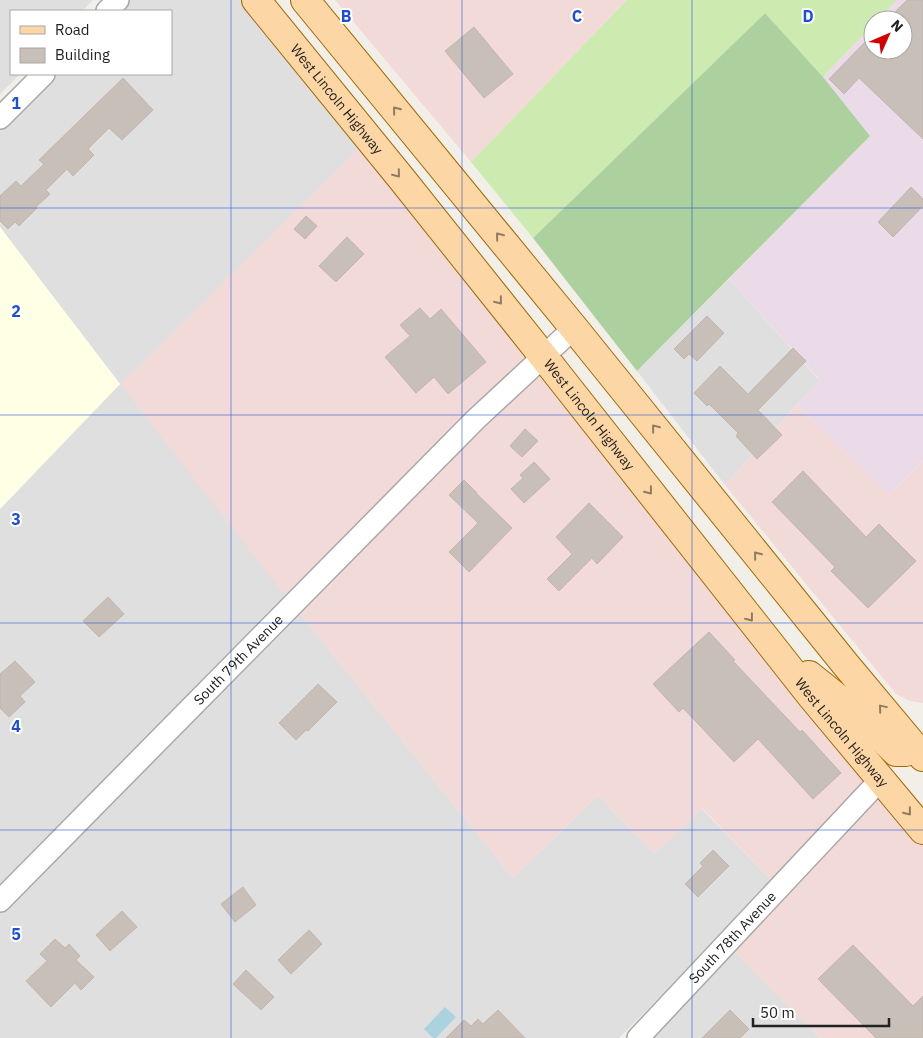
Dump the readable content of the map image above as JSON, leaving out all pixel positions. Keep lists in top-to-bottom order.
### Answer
{
  "streets": {
    "main road": ["West Lincoln Highway"],
    "street": ["South 79th Avenue", "South 78th Avenue"]
  },
  "crossings": [
    ["West Lincoln Highway", "South 79th Avenue"],
    ["West Lincoln Highway", "South 78th Avenue"]
  ],
  "legend": ["Road", "Building"],
  "scale_bar": "50 m",
  "north": "top right",
  "grid": {
    "columns": ["B", "C", "D"],
    "rows": [
      "1",
      "2",
      "3",
      "4",
      "5"
    ]
  }
}
